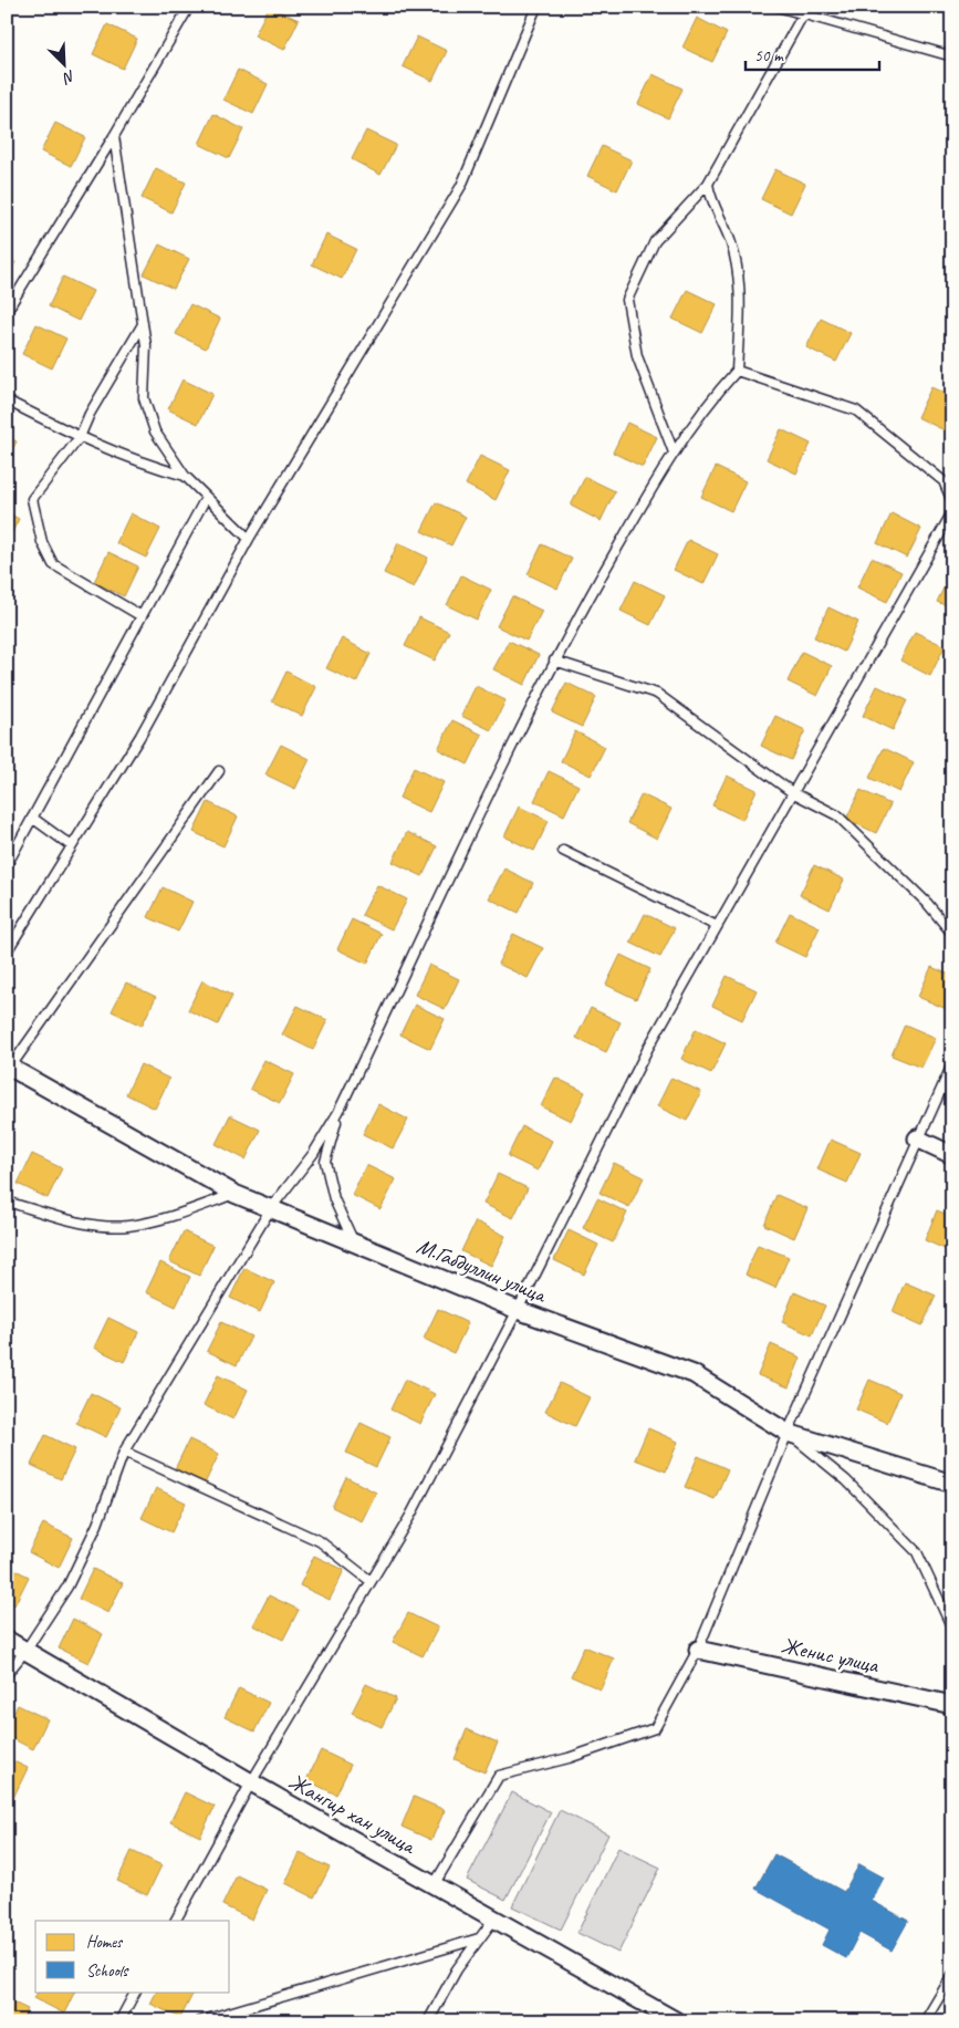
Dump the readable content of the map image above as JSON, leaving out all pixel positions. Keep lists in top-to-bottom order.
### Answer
{
  "streets": {
    "street": ["М.Габдуллин улица", "Женис улица", "Жангир хан улица"]
  },
  "legend": ["Homes", "Schools"],
  "scale_bar": "50 m",
  "north": "bottom right"
}
